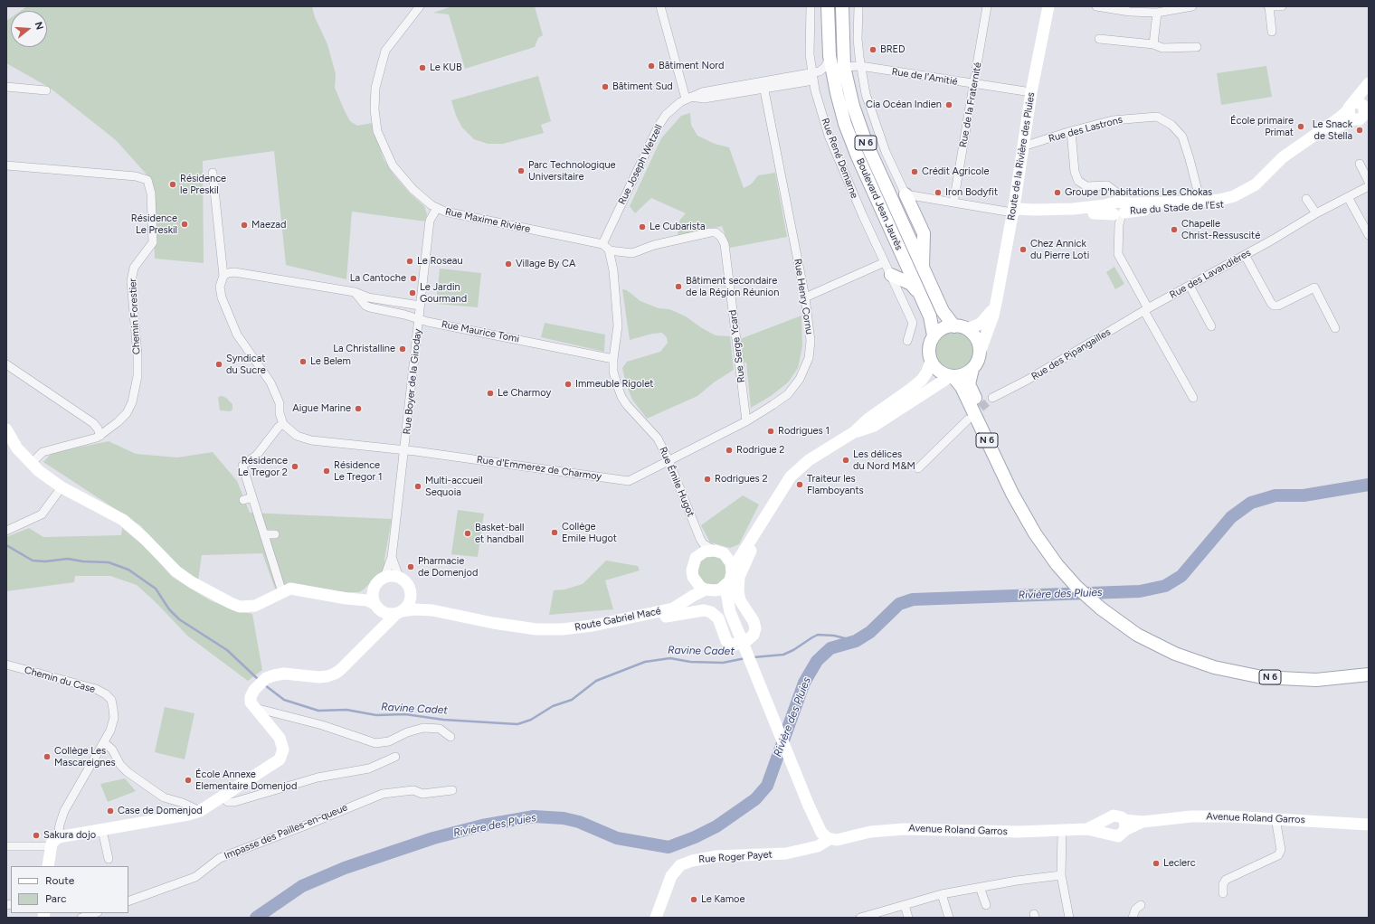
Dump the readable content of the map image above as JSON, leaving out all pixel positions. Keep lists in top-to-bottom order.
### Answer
{
  "streets": {
    "main road": [
      "N 6",
      "Route de la Rivière des Pluies",
      "Boulevard Jean Jaurès",
      "Rue du Stade de l'Est",
      "Route Gabriel Macé",
      "Avenue Roland Garros",
      "Rue Roger Payet"
    ],
    "street": [
      "Rue de l'Amitié",
      "Rue de la Fraternité",
      "Rue des Lastrons",
      "Rue René Demarne",
      "Rue Joseph Wetzell",
      "Rue Maxime Rivière",
      "Rue des Lavandières",
      "Rue Henry Cornu",
      "Chemin Forestier",
      "Rue Maurice Tomi",
      "Rue Serge Ycard",
      "Rue des Pipangailles",
      "Rue Boyer de la Giroday",
      "Rue d'Emmerez de Charmoy",
      "Rue Émile Hugot",
      "Chemin du Case",
      "Impasse des Pailles-en-queue"
    ]
  },
  "crossings": [
    ["Rue de l'Amitié", "Rue de la Fraternité"],
    ["Rue de l'Amitié", "Route de la Rivière des Pluies"],
    ["Rue de l'Amitié", "Boulevard Jean Jaurès"],
    ["Rue des Lastrons", "Route de la Rivière des Pluies"],
    ["Rue des Lastrons", "Rue du Stade de l'Est"],
    ["N 6", "Boulevard Jean Jaurès"],
    ["Route de la Rivière des Pluies", "Rue du Stade de l'Est"],
    ["Rue Joseph Wetzell", "Rue Maxime Rivière"],
    ["Rue Maxime Rivière", "Rue Boyer de la Giroday"],
    ["Rue des Lavandières", "Rue des Pipangailles"],
    ["Rue Henry Cornu", "Rue Serge Ycard"],
    ["Rue Henry Cornu", "Rue d'Emmerez de Charmoy"],
    ["Rue Henry Cornu", "Rue Émile Hugot"],
    ["Rue Maurice Tomi", "Rue Boyer de la Giroday"],
    ["Rue Maurice Tomi", "Rue Émile Hugot"],
    ["Rue Serge Ycard", "Rue Émile Hugot"],
    ["Rue Boyer de la Giroday", "Rue d'Emmerez de Charmoy"],
    ["Rue Boyer de la Giroday", "Route Gabriel Macé"],
    ["Rue d'Emmerez de Charmoy", "Rue Émile Hugot"],
    ["Rue Émile Hugot", "Route Gabriel Macé"],
    ["Avenue Roland Garros", "Rue Roger Payet"]
  ],
  "water": ["Rivière des Pluies", "Ravine Cadet"],
  "places": [
    "BRED",
    "Bâtiment Nord",
    "Le KUB",
    "Bâtiment Sud",
    "Cia Océan Indien",
    "École primaire Primat",
    "Le Snack de Stella",
    "Parc Technologique Universitaire",
    "Crédit Agricole",
    "Résidence le Preskil",
    "Iron Bodyfit",
    "Groupe D'habitations Les Chokas",
    "Résidence Le Preskil",
    "Maezad",
    "Le Cubarista",
    "Chapelle Christ-Ressuscité",
    "Chez Annick du Pierre Loti",
    "Le Roseau",
    "Village By CA",
    "La Cantoche",
    "Bâtiment secondaire de la Région Réunion",
    "Le Jardin Gourmand",
    "La Christalline",
    "Le Belem",
    "Syndicat du Sucre",
    "Immeuble Rigolet",
    "Le Charmoy",
    "Aigue Marine",
    "Rodrigues 1",
    "Rodrigue 2",
    "Les délices du Nord M&M",
    "Résidence Le Tregor 2",
    "Résidence Le Tregor 1",
    "Rodrigues 2",
    "Traiteur les Flamboyants",
    "Multi-accueil Sequoia",
    "Collège Emile Hugot",
    "Basket-ball et handball",
    "Pharmacie de Domenjod",
    "Collège Les Mascareignes",
    "École Annexe Elementaire Domenjod",
    "Case de Domenjod",
    "Sakura dojo",
    "Leclerc",
    "Le Kamoe"
  ],
  "legend": ["Route", "Parc"],
  "north": "right"
}
